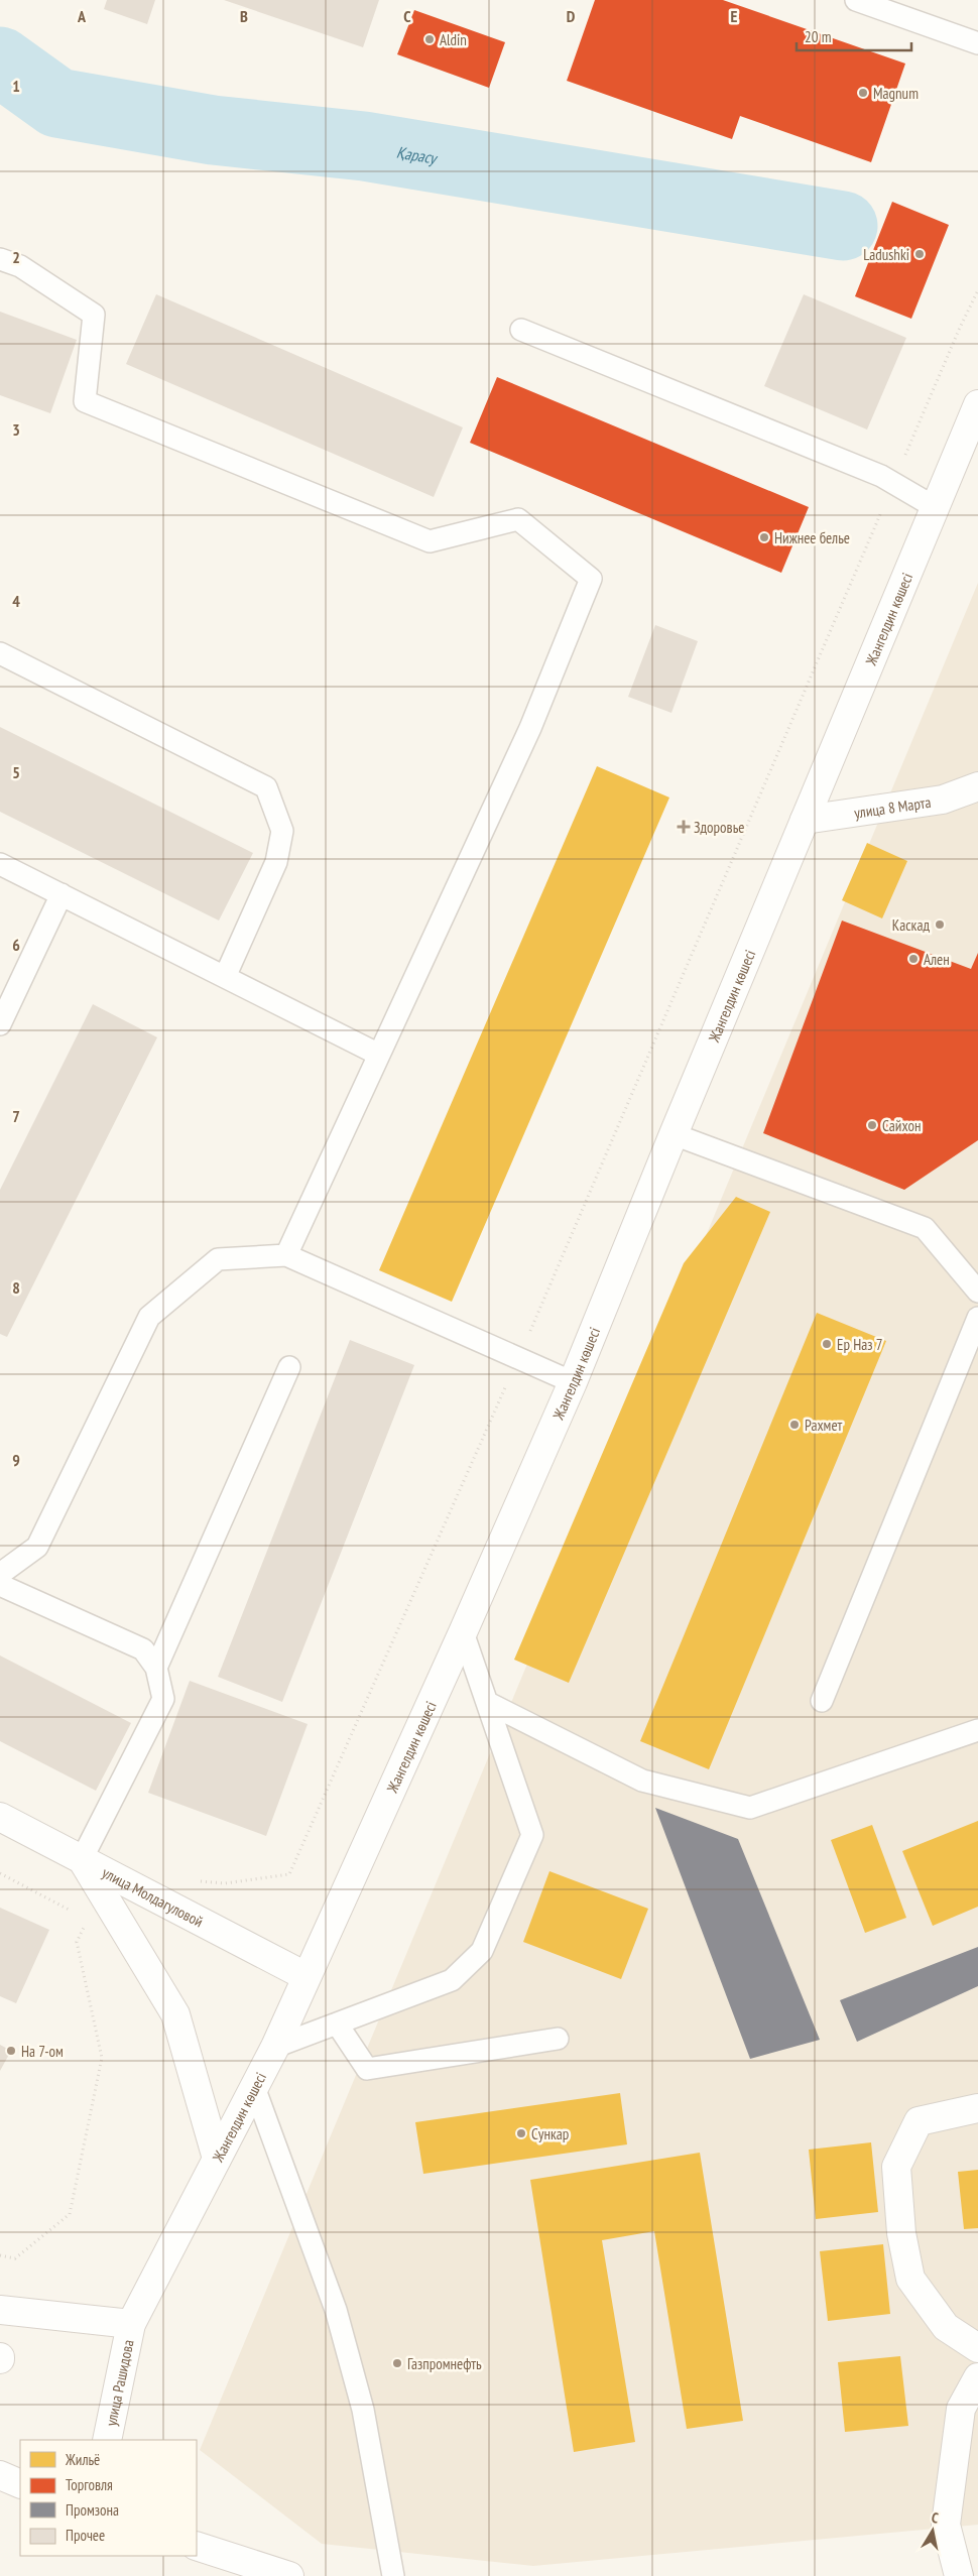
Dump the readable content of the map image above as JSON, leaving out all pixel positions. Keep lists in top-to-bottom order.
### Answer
{
  "streets": {
    "main road": [
      "Жангелдин көшесі",
      "улица 8 Марта",
      "улица Молдагуловой",
      "улица Рашидова"
    ]
  },
  "crossings": [
    ["Жангелдин көшесі", "улица 8 Марта"],
    ["Жангелдин көшесі", "улица Молдагуловой"],
    ["Жангелдин көшесі", "улица Рашидова"]
  ],
  "water": ["Қарасу"],
  "places": {
    "other": [
      "Aldin",
      "Magnum",
      "Ladushki",
      "Нижнее белье",
      "Каскад",
      "Ален",
      "Сайхон",
      "Ер Наз 7",
      "Рахмет",
      "На 7-ом",
      "Сункар",
      "Газпромнефть"
    ],
    "health": ["Здоровье"]
  },
  "legend": [
    "Жильё",
    "Торговля",
    "Промзона",
    "Прочее"
  ],
  "scale_bar": "20 m",
  "north": "top",
  "grid": {
    "columns": [
      "A",
      "B",
      "C",
      "D",
      "E"
    ],
    "rows": [
      "1",
      "2",
      "3",
      "4",
      "5",
      "6",
      "7",
      "8",
      "9"
    ]
  }
}
